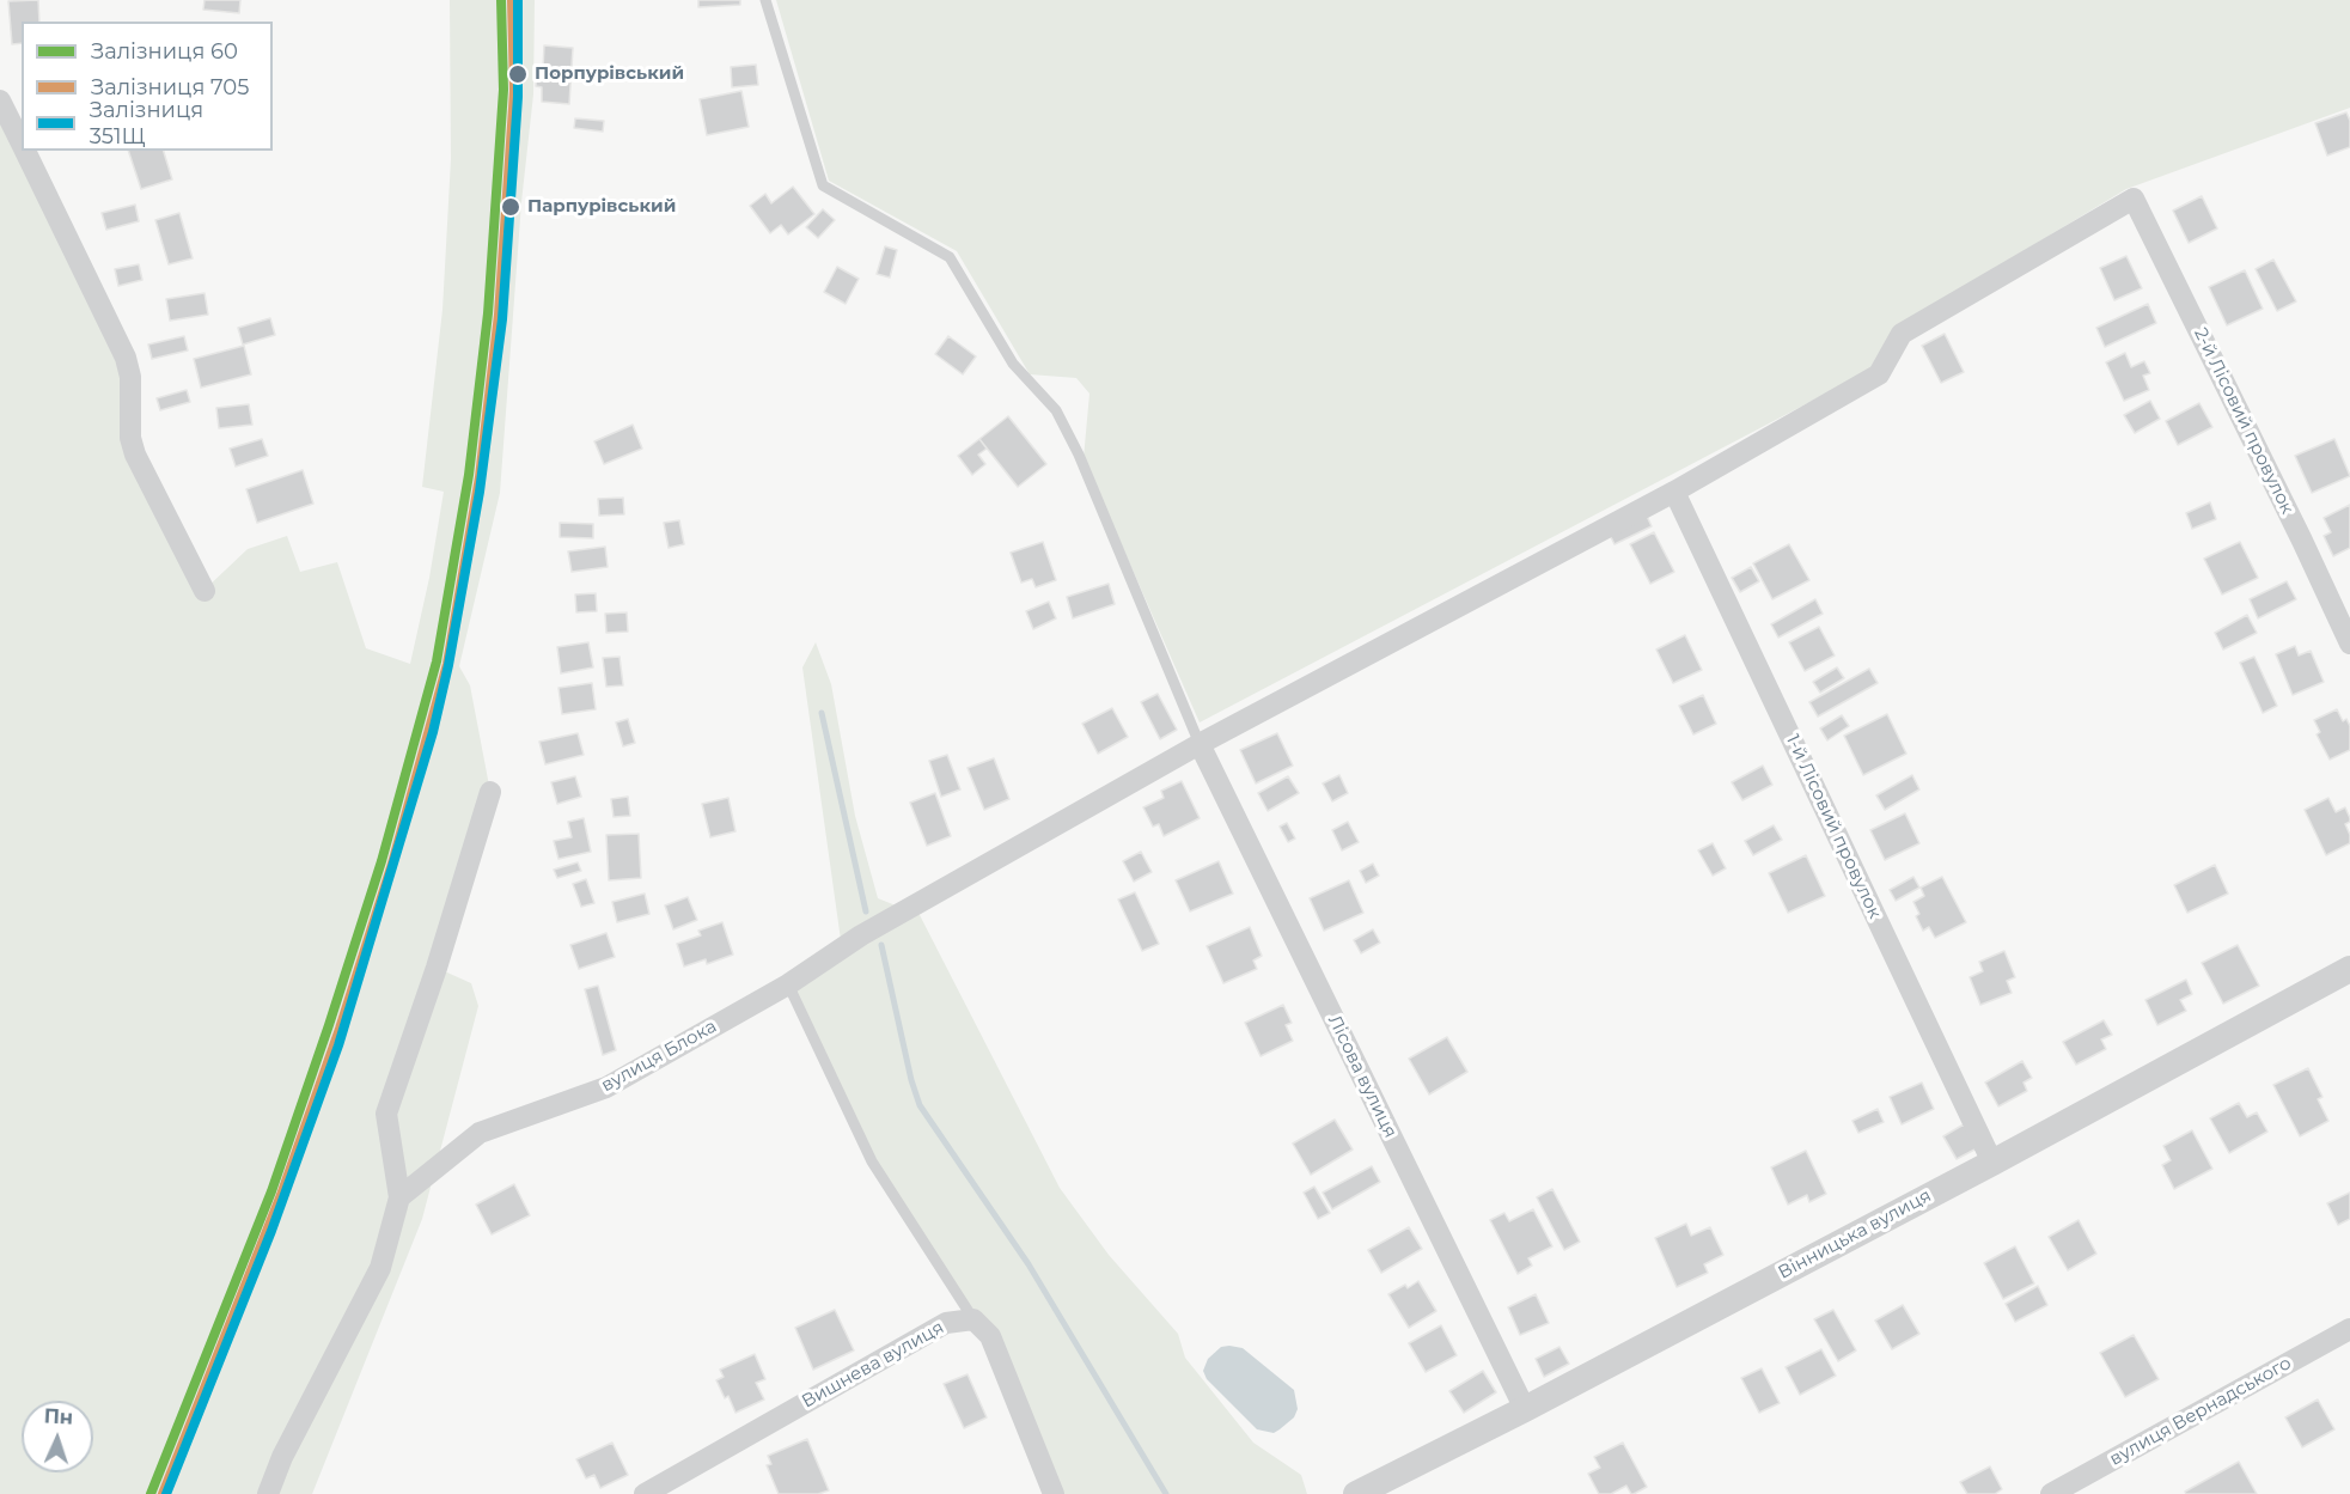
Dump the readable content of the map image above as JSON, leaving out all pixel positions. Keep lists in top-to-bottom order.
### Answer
{
  "streets": {
    "street": [
      "2-й Лісовий провулок",
      "1-й Лісовий провулок",
      "вулиця Блока",
      "Лісова вулиця",
      "Вінницька вулиця",
      "Вишнева вулиця",
      "вулиця Вернадського"
    ]
  },
  "crossings": [
    ["2-й Лісовий провулок", "вулиця Блока"],
    ["1-й Лісовий провулок", "вулиця Блока"],
    ["1-й Лісовий провулок", "Вінницька вулиця"],
    ["вулиця Блока", "Лісова вулиця"],
    ["Лісова вулиця", "Вінницька вулиця"]
  ],
  "places": ["Порпурівський", "Парпурівський"],
  "lines": ["rail line 60", "rail line 705", "rail line 351Щ"],
  "legend": ["Залізниця 60", "Залізниця 705", "Залізниця 351Щ"],
  "north": "top"
}
